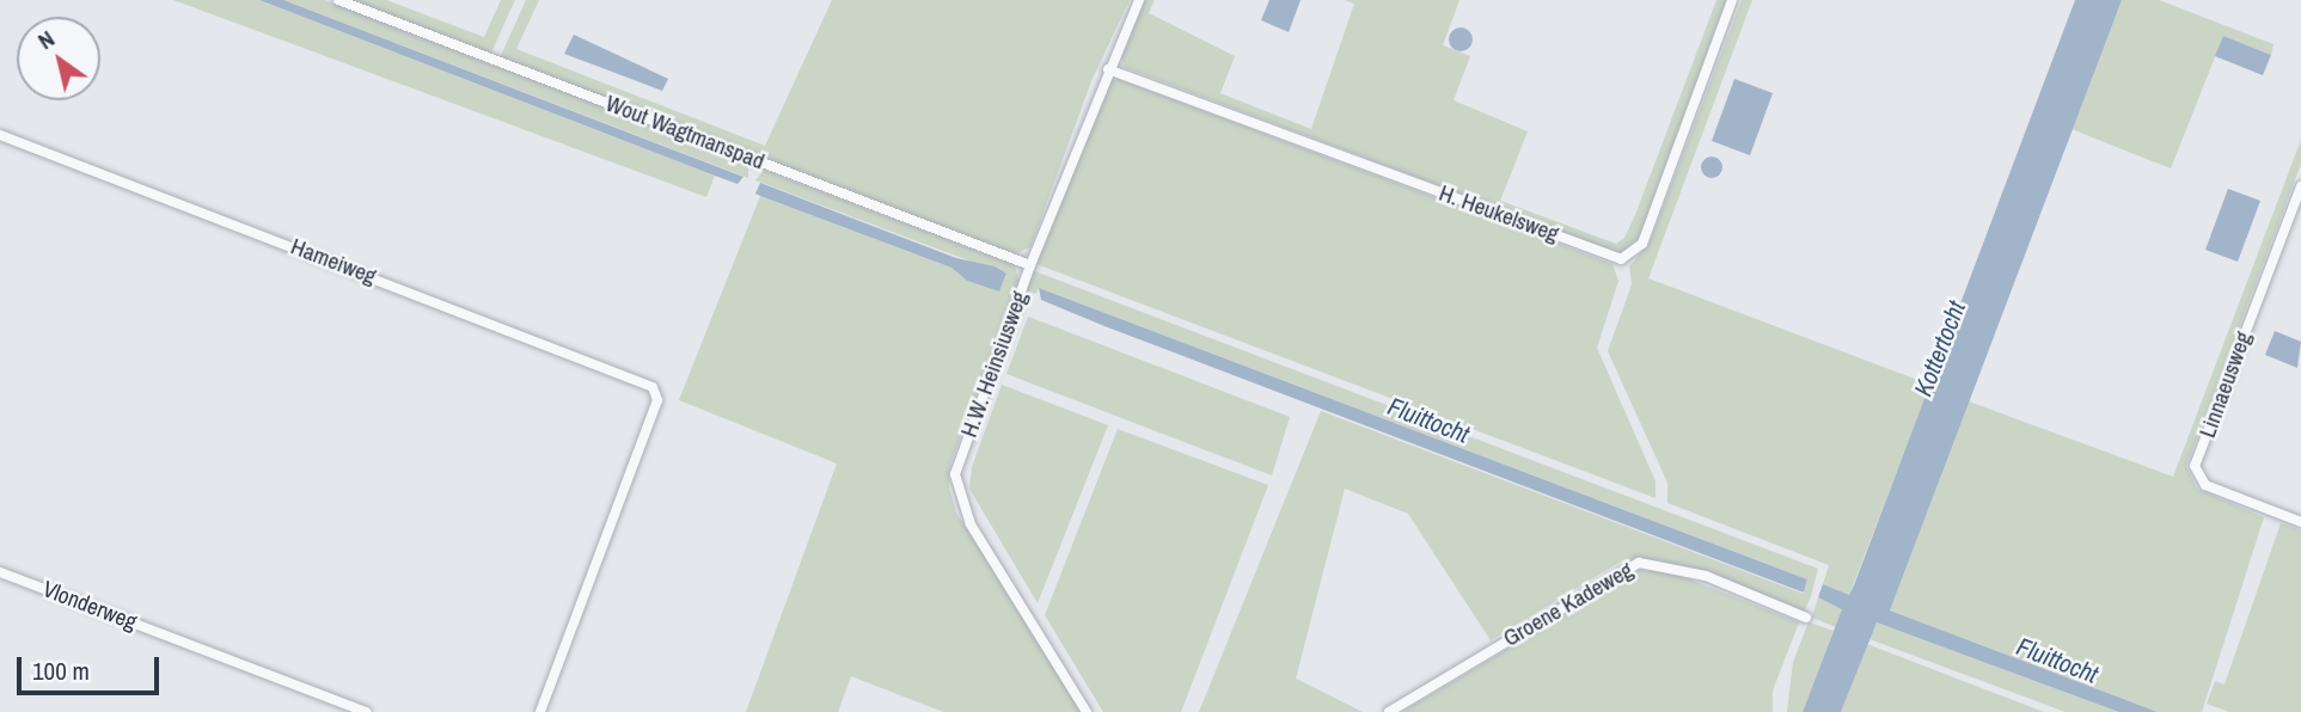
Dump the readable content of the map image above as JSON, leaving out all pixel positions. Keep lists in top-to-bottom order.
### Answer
{
  "streets": {
    "street": [
      "Wout Wagtmanspad",
      "H. Heukelsweg",
      "Hameiweg",
      "H.W. Heinsiusweg",
      "Linnaeusweg",
      "Groene Kadeweg",
      "Vlonderweg"
    ]
  },
  "crossings": [
    ["Wout Wagtmanspad", "H.W. Heinsiusweg"],
    ["H. Heukelsweg", "H.W. Heinsiusweg"]
  ],
  "water": ["Kottertocht", "Fluittocht"],
  "scale_bar": "100 m",
  "north": "top left"
}
